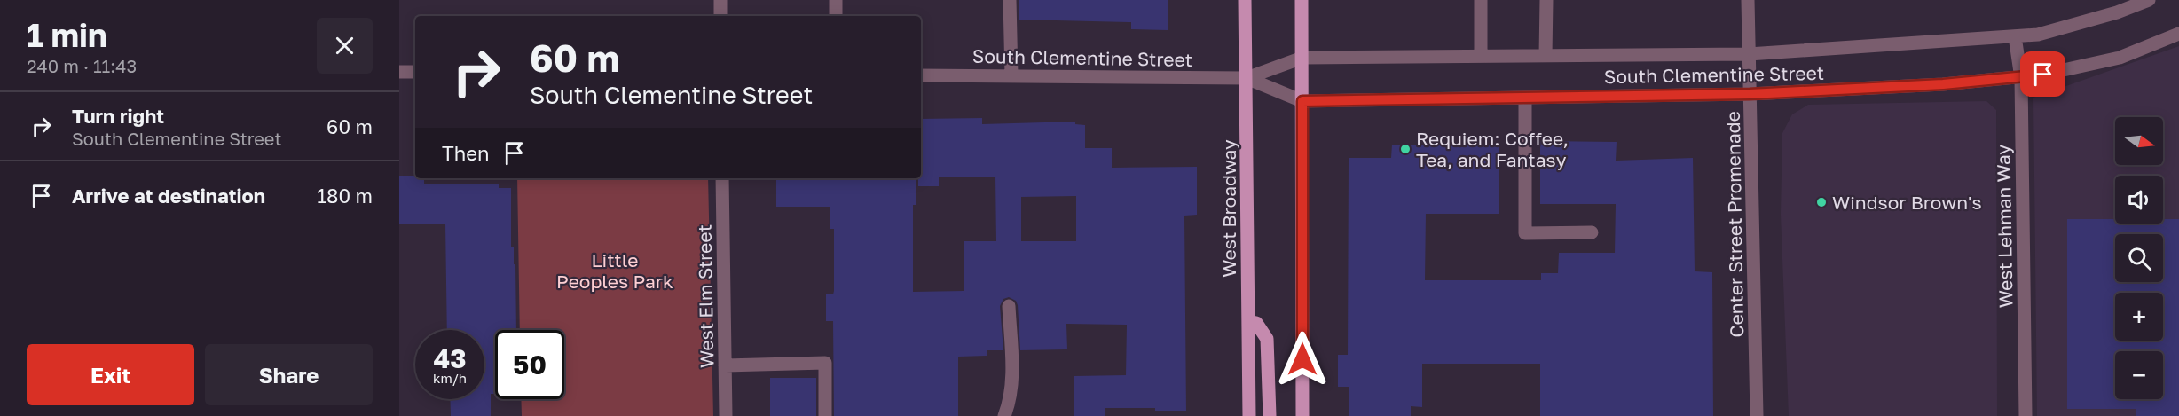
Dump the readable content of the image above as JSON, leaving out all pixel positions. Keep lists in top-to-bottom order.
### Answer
{
  "streets": {
    "main road": ["West Broadway"],
    "street": [
      "South Clementine Street",
      "Center Street Promenade",
      "West Lehman Way",
      "West Elm Street"
    ]
  },
  "crossings": [
    ["South Clementine Street", "West Broadway"],
    ["South Clementine Street", "Center Street Promenade"],
    ["South Clementine Street", "West Lehman Way"]
  ],
  "parks": ["Little Peoples Park"],
  "places": ["Requiem: Coffee, Tea, and Fantasy", "Windsor Brown's"],
  "north": "right",
  "page": {
    "heading": ["1 min", "240 m · 11:43"],
    "turn": ["60 m", "South Clementine Street"],
    "list": [
      {
        "name": "Turn right",
        "note": "South Clementine Street",
        "value": "60 m"
      },
      {
        "name": "Arrive at destination",
        "value": "180 m"
      }
    ],
    "map_buttons": ["+", "−"],
    "then": "Then",
    "speed": "43 km/h",
    "limit": "50",
    "buttons": ["Exit", "Share"]
  }
}
